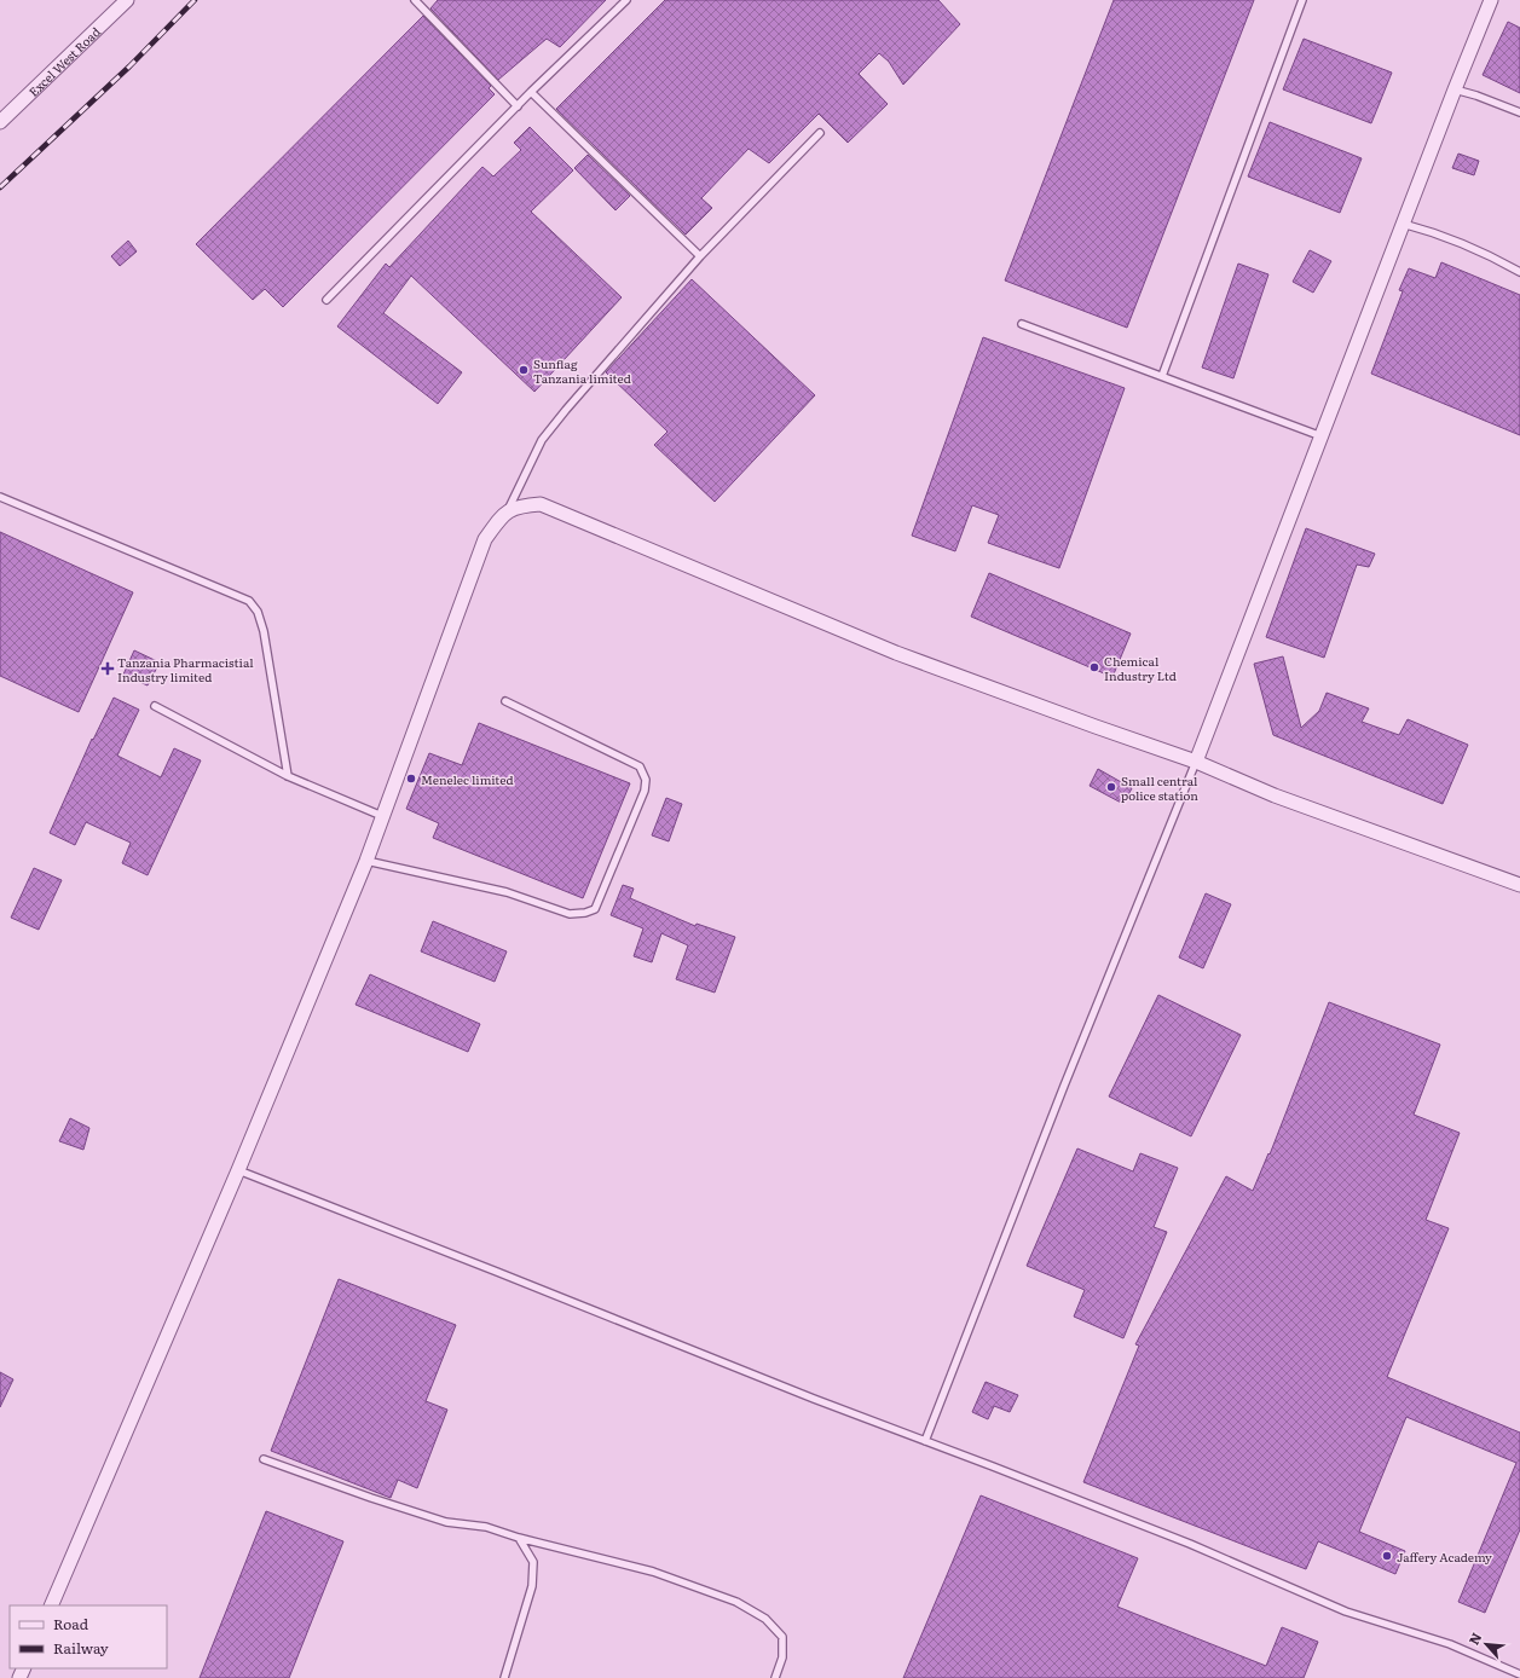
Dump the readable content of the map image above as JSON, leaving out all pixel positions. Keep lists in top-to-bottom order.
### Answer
{
  "streets": {
    "street": ["Excel West Road"]
  },
  "places": {
    "other": [
      "Sunflag Tanzania limited",
      "Chemical Industry Ltd",
      "Menelec limited",
      "Small central police station",
      "Jaffery Academy"
    ],
    "health": ["Tanzania Pharmacistial Industry limited"]
  },
  "legend": ["Road", "Railway"],
  "north": "top left"
}
